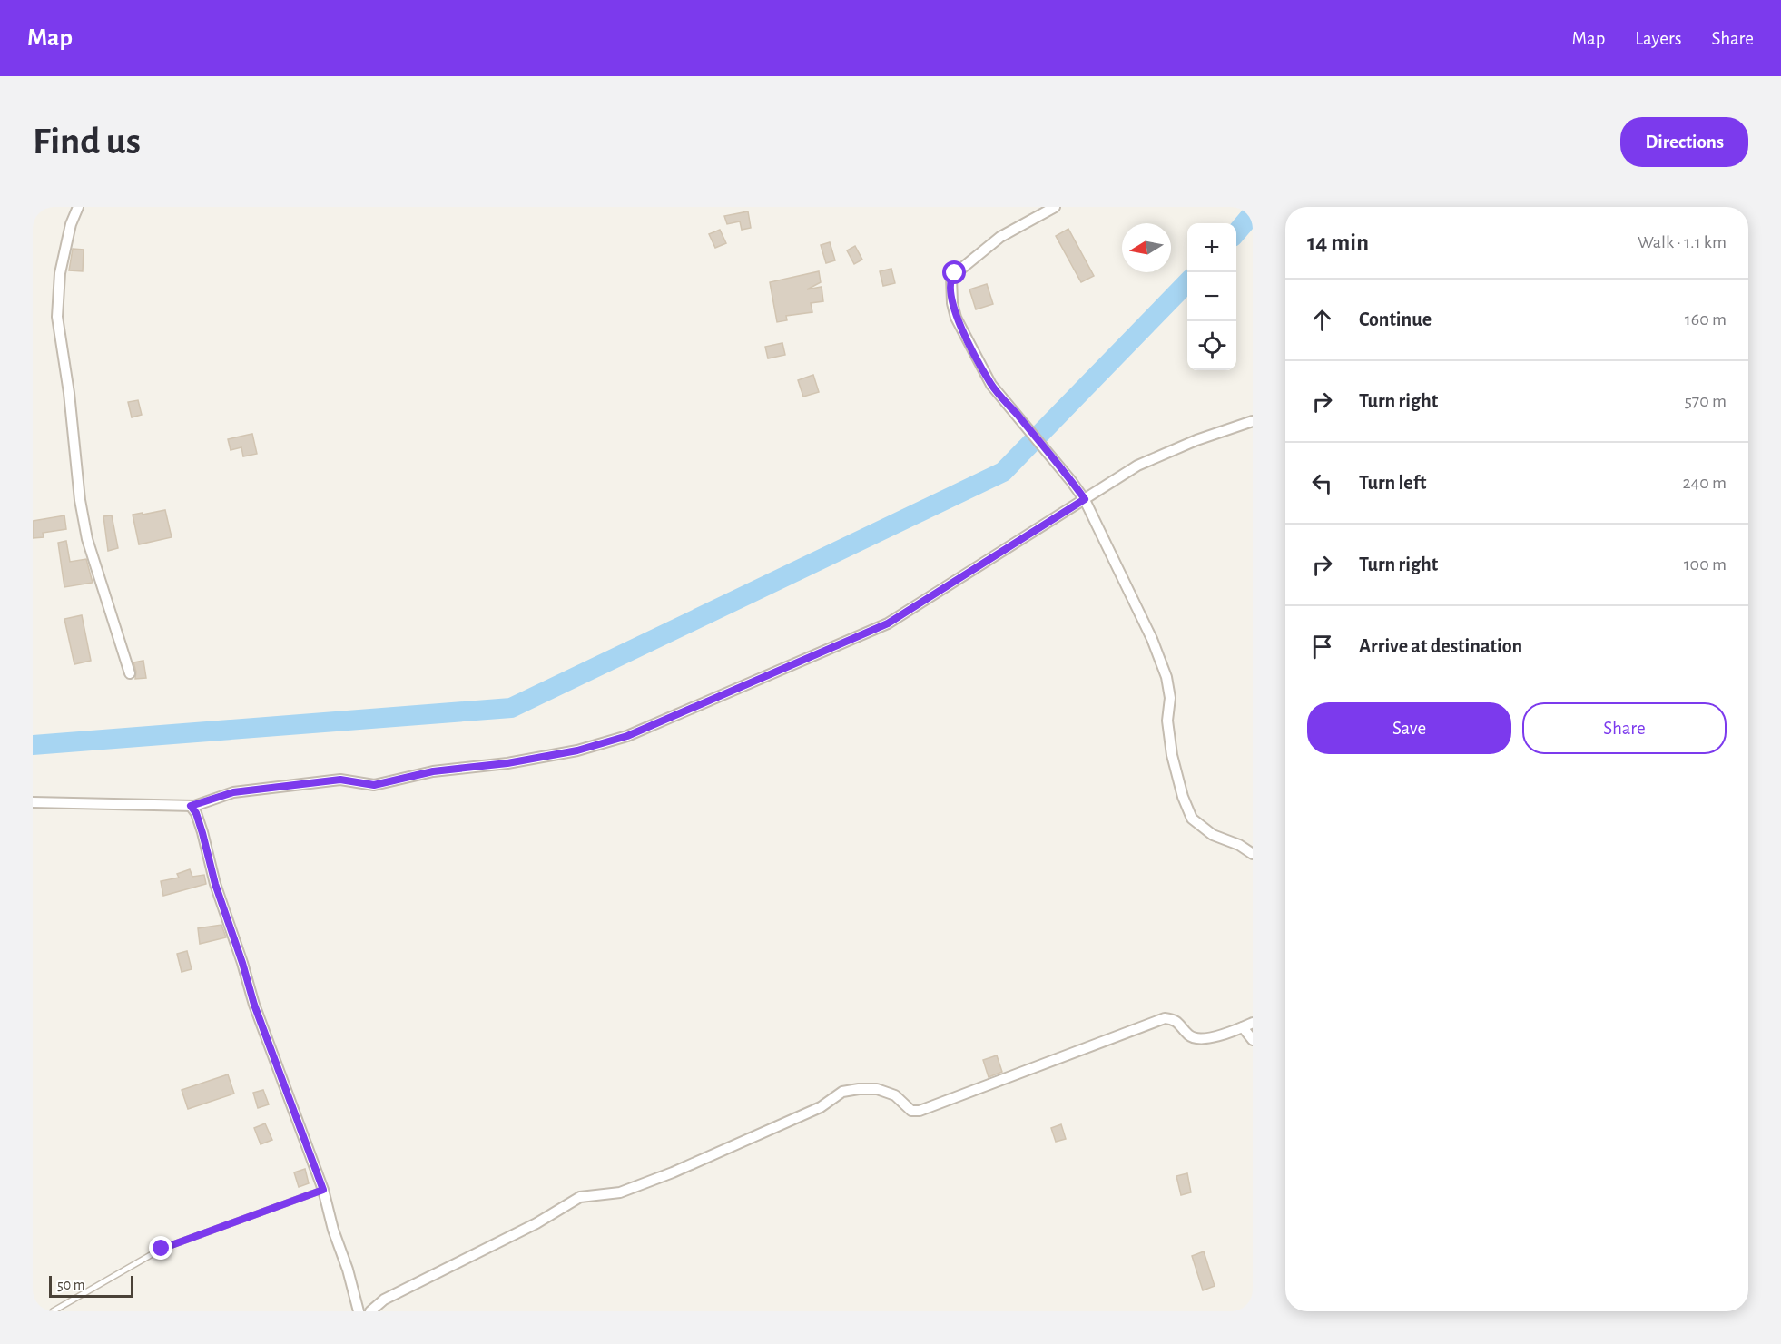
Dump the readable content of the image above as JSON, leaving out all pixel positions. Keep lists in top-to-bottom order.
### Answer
{
  "scale_bar": "50 m",
  "north": "left",
  "page": {
    "header": "Map",
    "nav": ["Map", "Layers", "Share"],
    "buttons": [
      "Directions",
      ["Save", "Share"]
    ],
    "title": "Find us",
    "heading": ["14 min", "Walk · 1.1 km"],
    "map_buttons": ["+", "−"],
    "list": [
      ["Continue", "160 m"],
      ["Turn right", "570 m"],
      ["Turn left", "240 m"],
      ["Turn right", "100 m"],
      "Arrive at destination"
    ],
    "scale": "50 m"
  }
}
